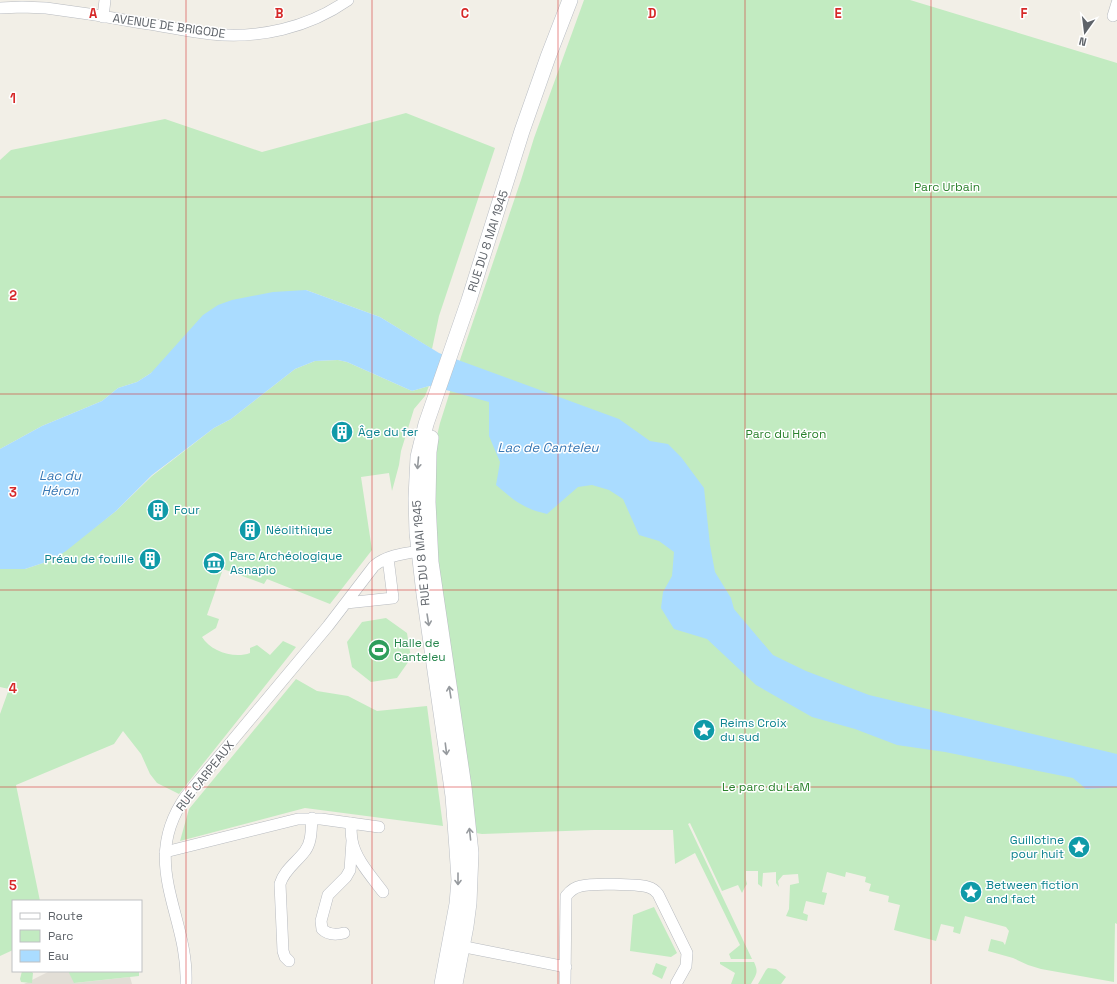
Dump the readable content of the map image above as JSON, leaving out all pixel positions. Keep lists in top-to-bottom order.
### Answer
{
  "streets": {
    "main road": ["RUE DU 8 MAI 1945"],
    "street": ["AVENUE DE BRIGODE", "RUE CARPEAUX"]
  },
  "crossings": [
    ["RUE DU 8 MAI 1945", "RUE CARPEAUX"]
  ],
  "water": ["Lac de Canteleu", "Lac du Héron"],
  "parks": ["Parc Urbain", "Parc du Héron", "Le parc du LaM"],
  "places": {
    "building": [
      "Âge du fer",
      "Four",
      "Néolithique",
      "Préau de fouille"
    ],
    "museum": ["Parc Archéologique Asnapio"],
    "sports": ["Halle de Canteleu"],
    "place": ["Reims Croix du sud", "Guillotine pour huit", "Between fiction and fact"]
  },
  "legend": ["Route", "Parc", "Eau"],
  "north": "bottom",
  "grid": {
    "columns": [
      "A",
      "B",
      "C",
      "D",
      "E",
      "F"
    ],
    "rows": [
      "1",
      "2",
      "3",
      "4",
      "5"
    ]
  }
}
